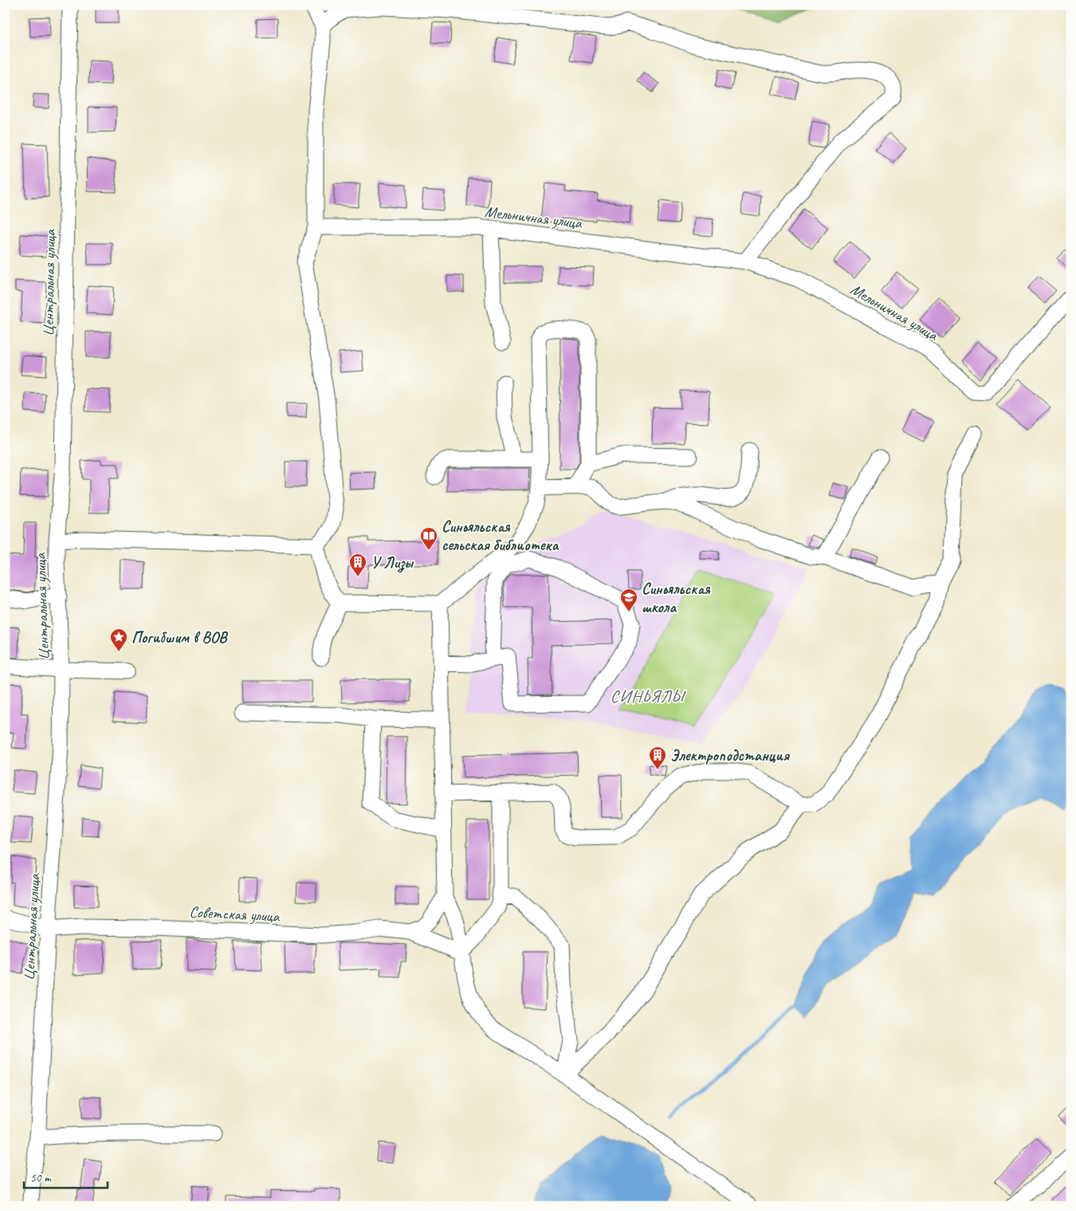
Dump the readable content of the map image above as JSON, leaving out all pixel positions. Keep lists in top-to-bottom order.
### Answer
{
  "streets": {
    "street": ["Мельничная улица", "Центральная улица", "Советская улица"]
  },
  "crossings": [
    ["Центральная улица", "Советская улица"]
  ],
  "districts": ["СИНЬЯЛЫ"],
  "places": {
    "library": ["Синьяльская сельская библиотека"],
    "building": ["У Лизы", "Электроподстанция"],
    "school or university": ["Синьяльская школа"],
    "place": ["Погибшим в ВОВ"]
  },
  "scale_bar": "50 m"
}
